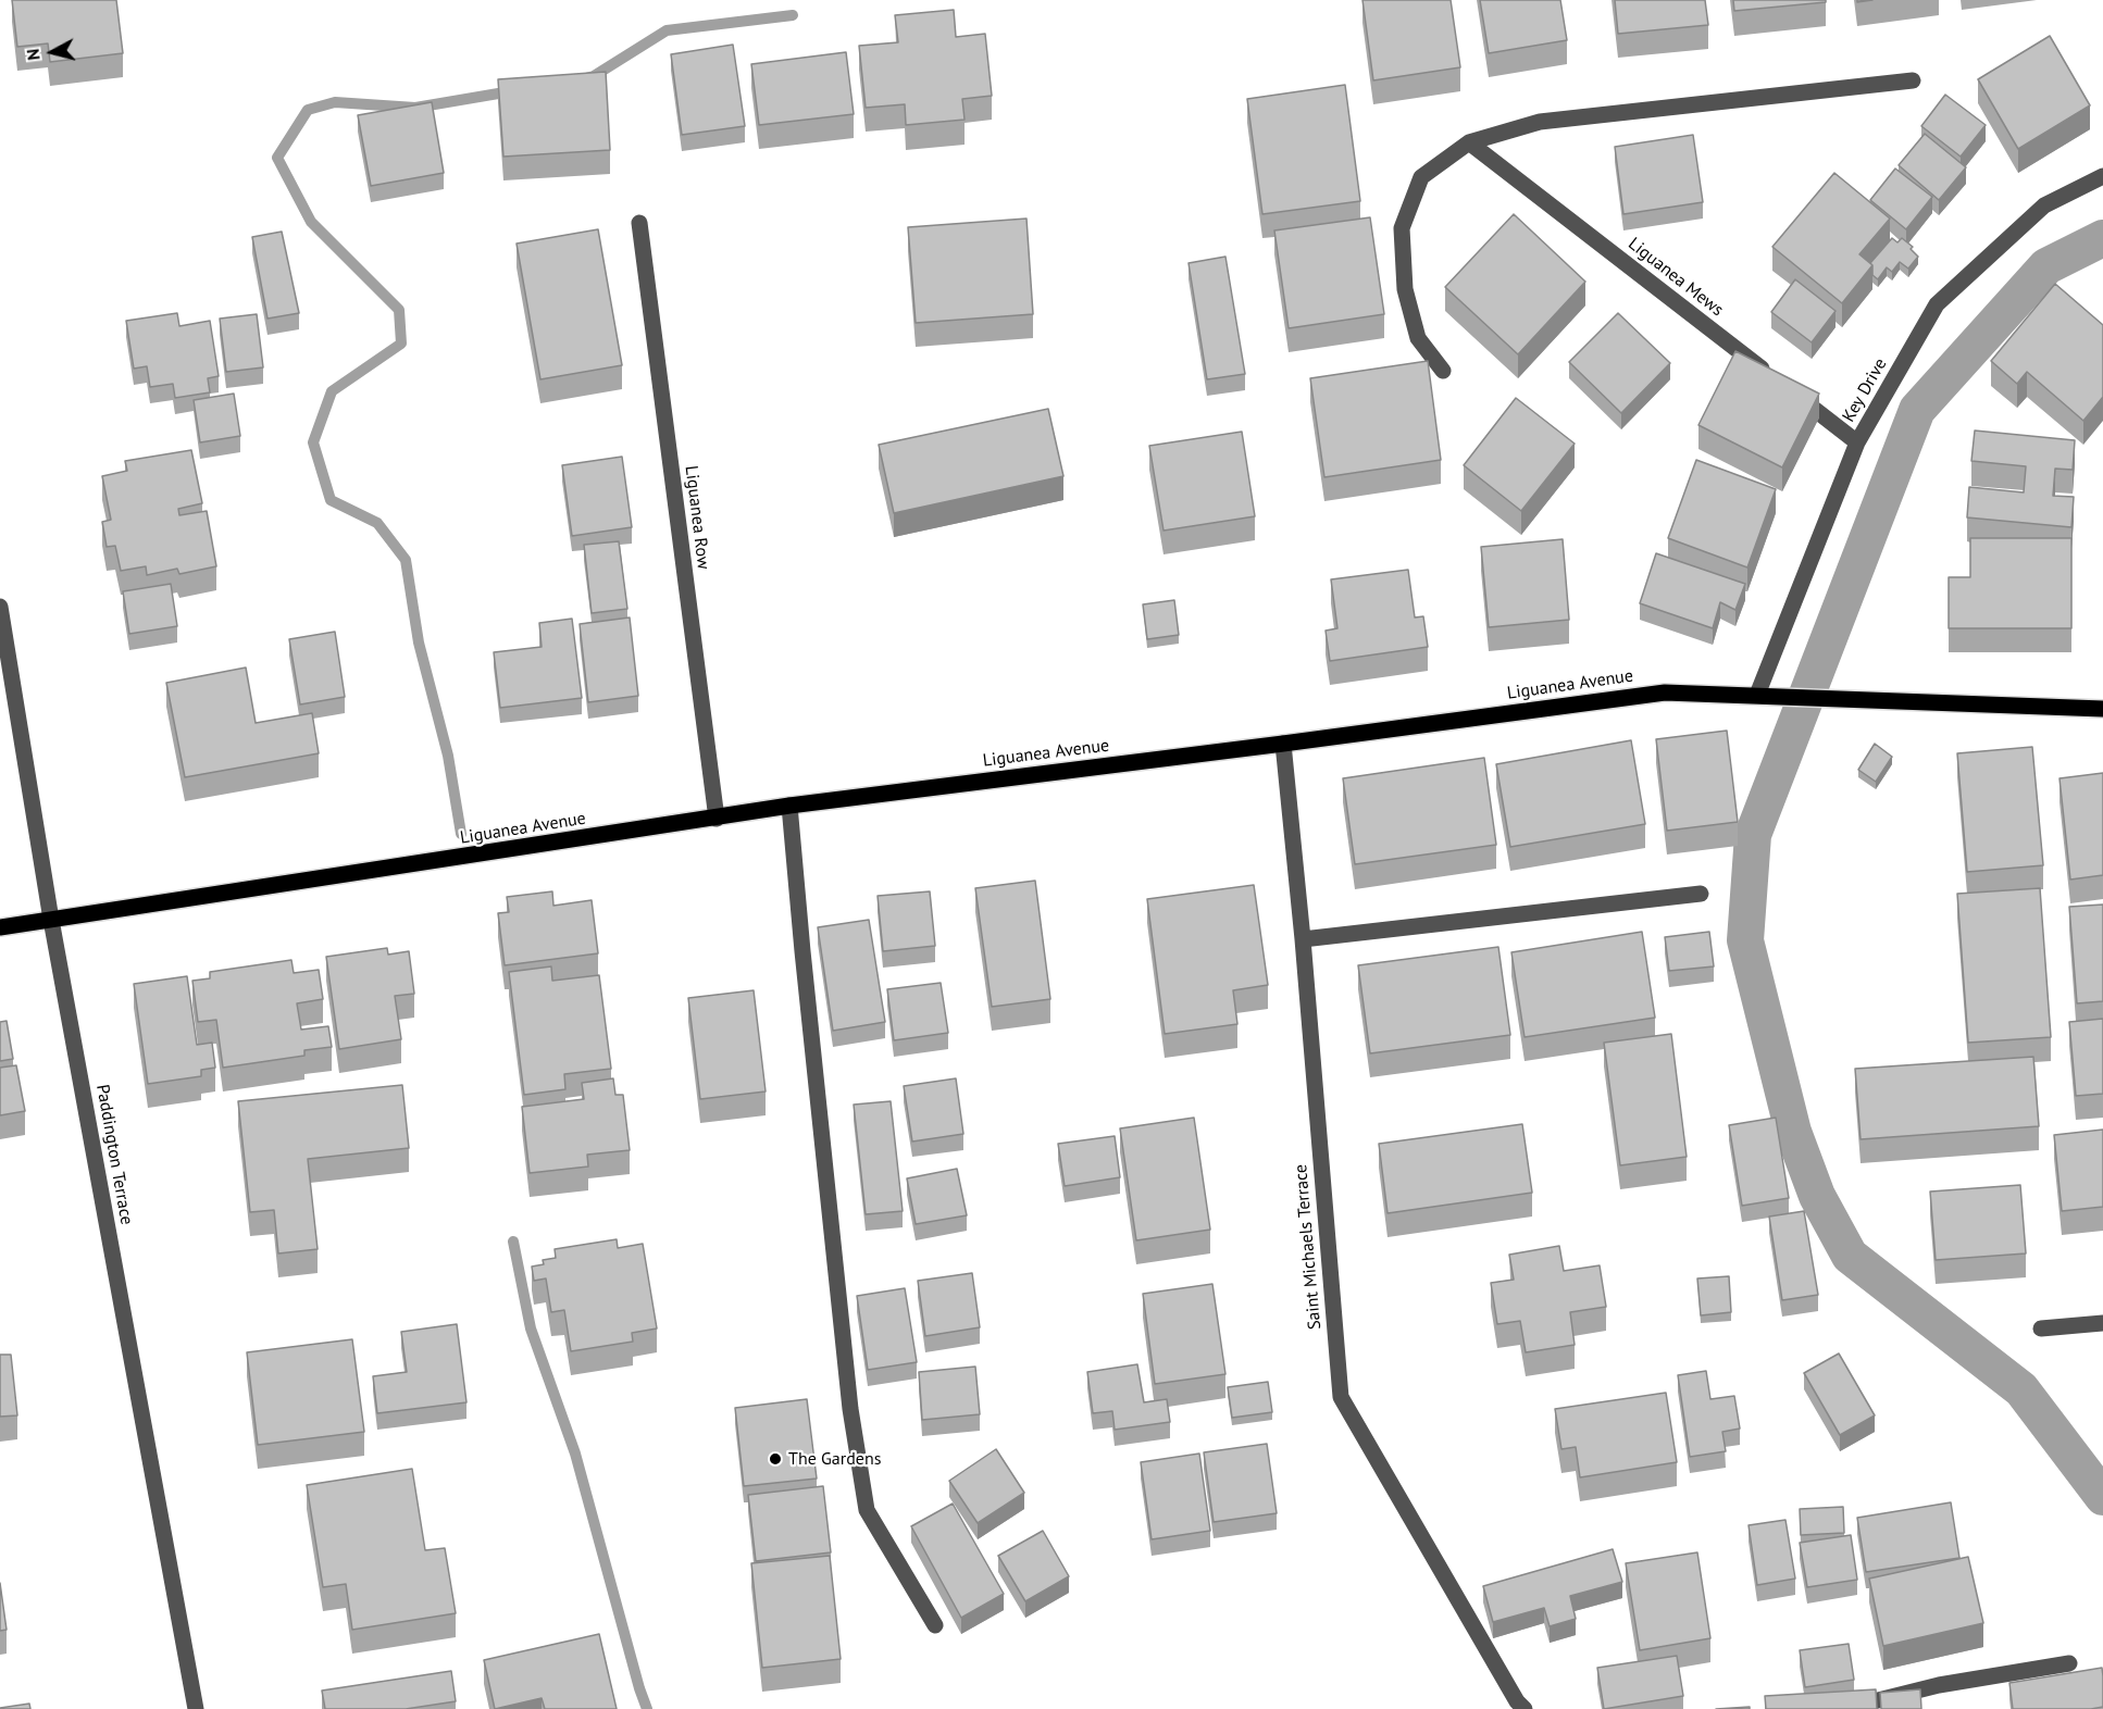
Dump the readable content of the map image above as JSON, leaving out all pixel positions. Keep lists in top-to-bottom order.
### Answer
{
  "streets": {
    "main road": ["Liguanea Avenue"],
    "street": [
      "Liguanea Mews",
      "Key Drive",
      "Liguanea Row",
      "Paddington Terrace",
      "Saint Michaels Terrace"
    ]
  },
  "crossings": [
    ["Liguanea Mews", "Key Drive"],
    ["Key Drive", "Liguanea Avenue"],
    ["Liguanea Row", "Liguanea Avenue"],
    ["Liguanea Avenue", "Paddington Terrace"],
    ["Liguanea Avenue", "Saint Michaels Terrace"]
  ],
  "places": ["The Gardens"],
  "north": "left"
}
